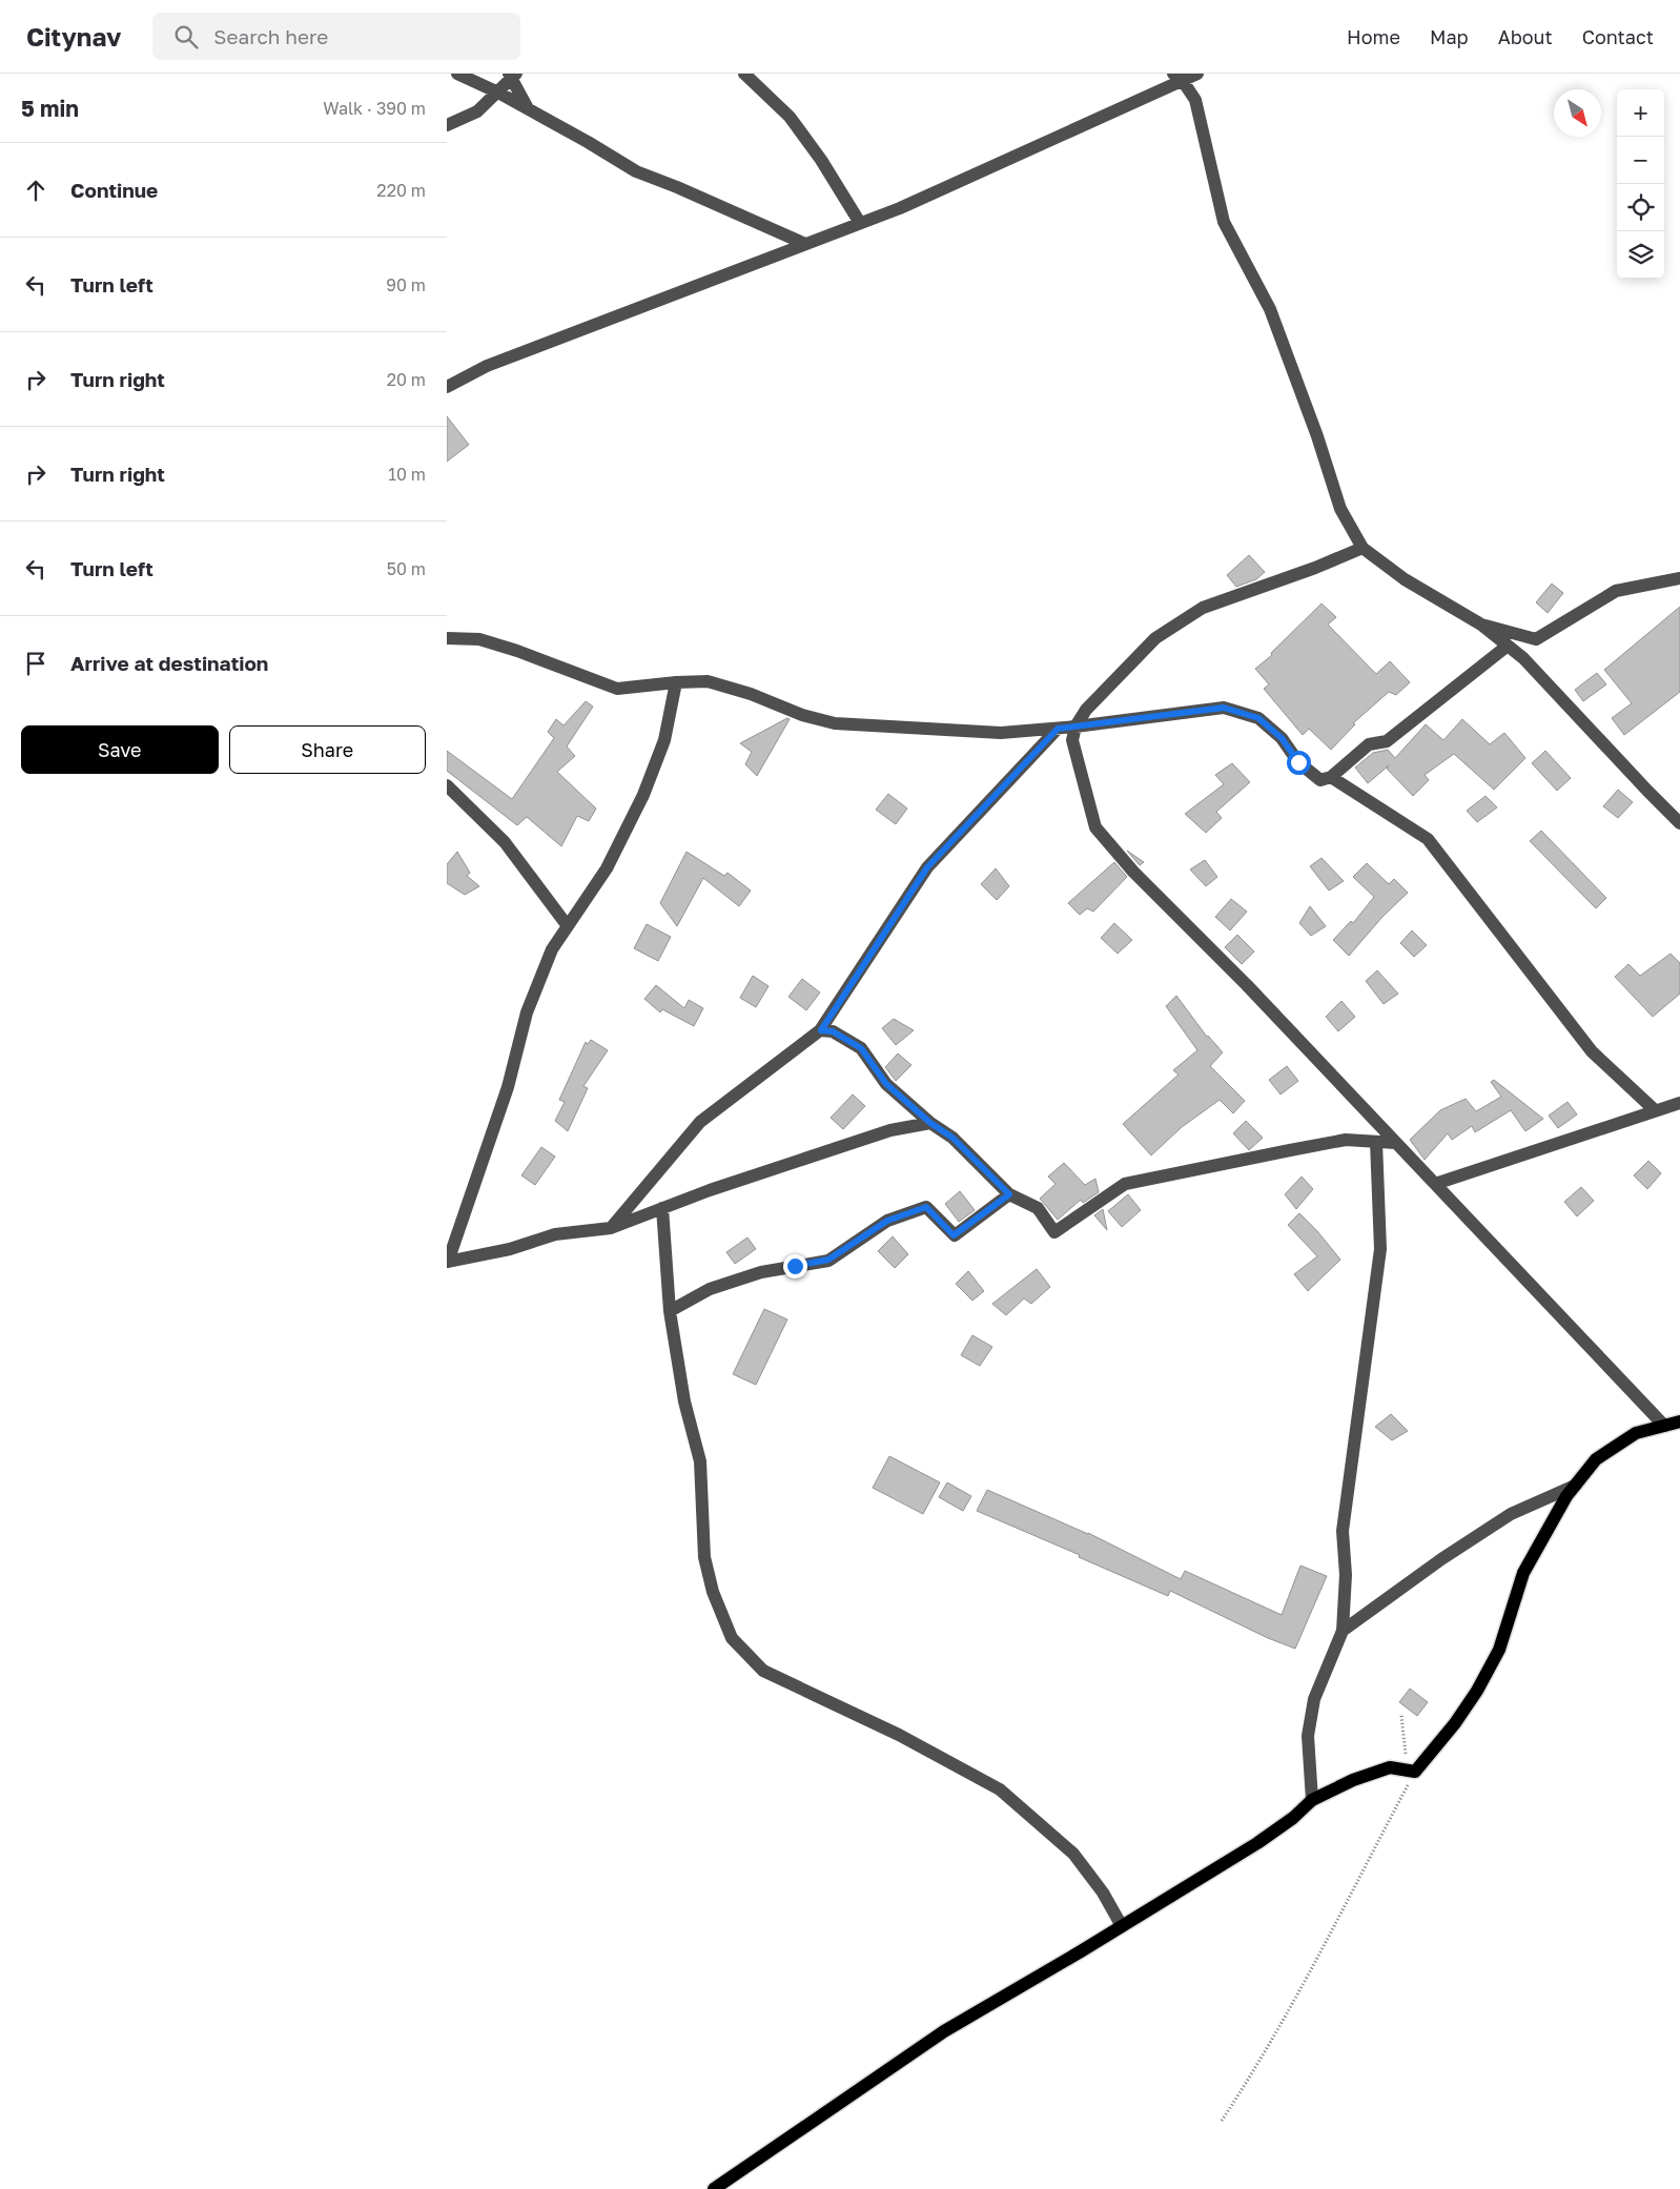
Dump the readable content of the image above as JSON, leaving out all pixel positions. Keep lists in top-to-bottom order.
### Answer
{
  "north": "bottom right",
  "page": {
    "header": "Citynav",
    "search": "Search here",
    "nav": [
      "Home",
      "Map",
      "About",
      "Contact"
    ],
    "heading": ["5 min", "Walk · 390 m"],
    "map_buttons": ["+", "−"],
    "list": [
      ["Continue", "220 m"],
      ["Turn left", "90 m"],
      ["Turn right", "20 m"],
      ["Turn right", "10 m"],
      ["Turn left", "50 m"],
      "Arrive at destination"
    ],
    "buttons": ["Save", "Share"]
  }
}
